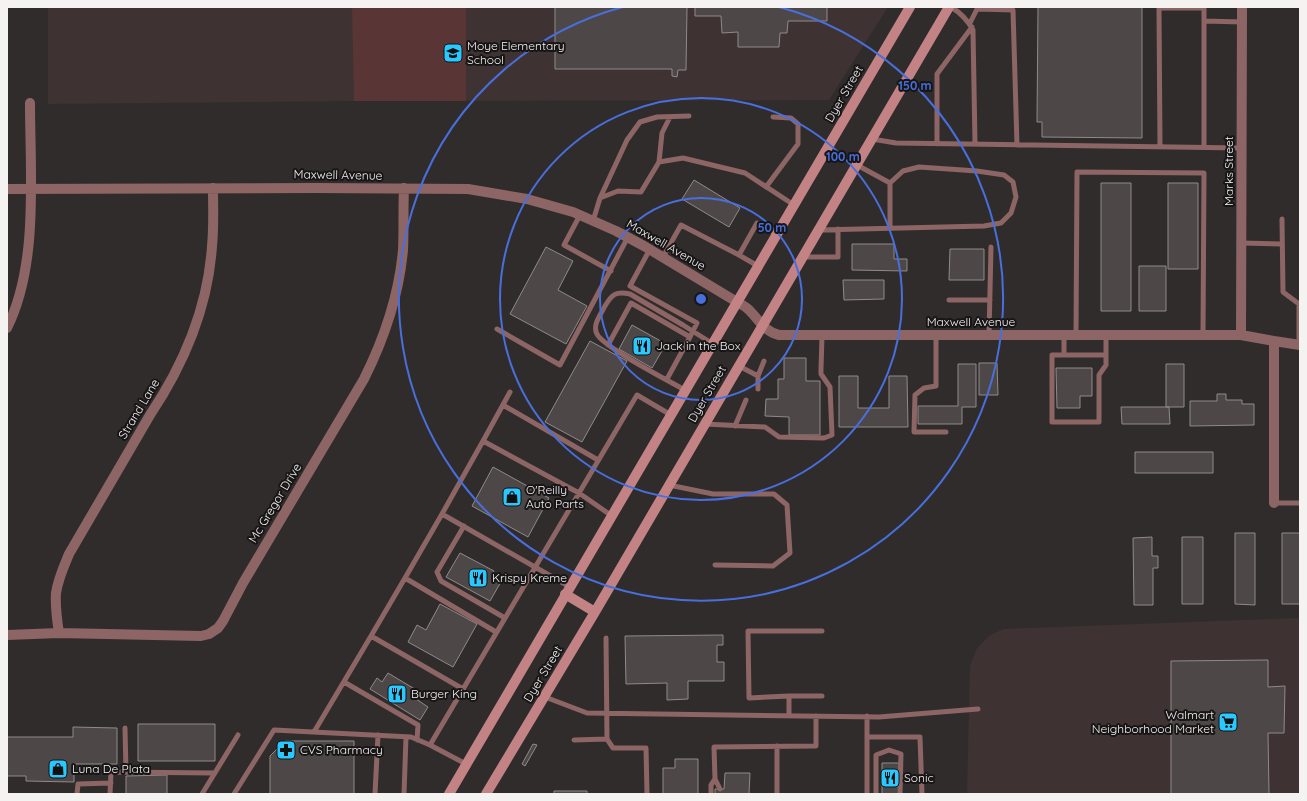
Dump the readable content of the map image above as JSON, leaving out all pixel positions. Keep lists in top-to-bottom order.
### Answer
{
  "streets": {
    "main road": ["Dyer Street"],
    "street": [
      "Marks Street",
      "Maxwell Avenue",
      "Strand Lane",
      "Mc Gregor Drive"
    ]
  },
  "crossings": [
    ["Dyer Street", "Maxwell Avenue"],
    ["Marks Street", "Maxwell Avenue"],
    ["Maxwell Avenue", "Strand Lane"],
    ["Maxwell Avenue", "Mc Gregor Drive"],
    ["Strand Lane", "Mc Gregor Drive"]
  ],
  "places": {
    "school or university": ["Moye Elementary School"],
    "restaurant": [
      "Jack in the Box",
      "Krispy Kreme",
      "Burger King",
      "Sonic"
    ],
    "shop": ["O'Reilly Auto Parts", "Luna De Plata"],
    "supermarket": ["Walmart Neighborhood Market"],
    "pharmacy": ["CVS Pharmacy"]
  },
  "rings": ["150 m", "100 m", "50 m"]
}
